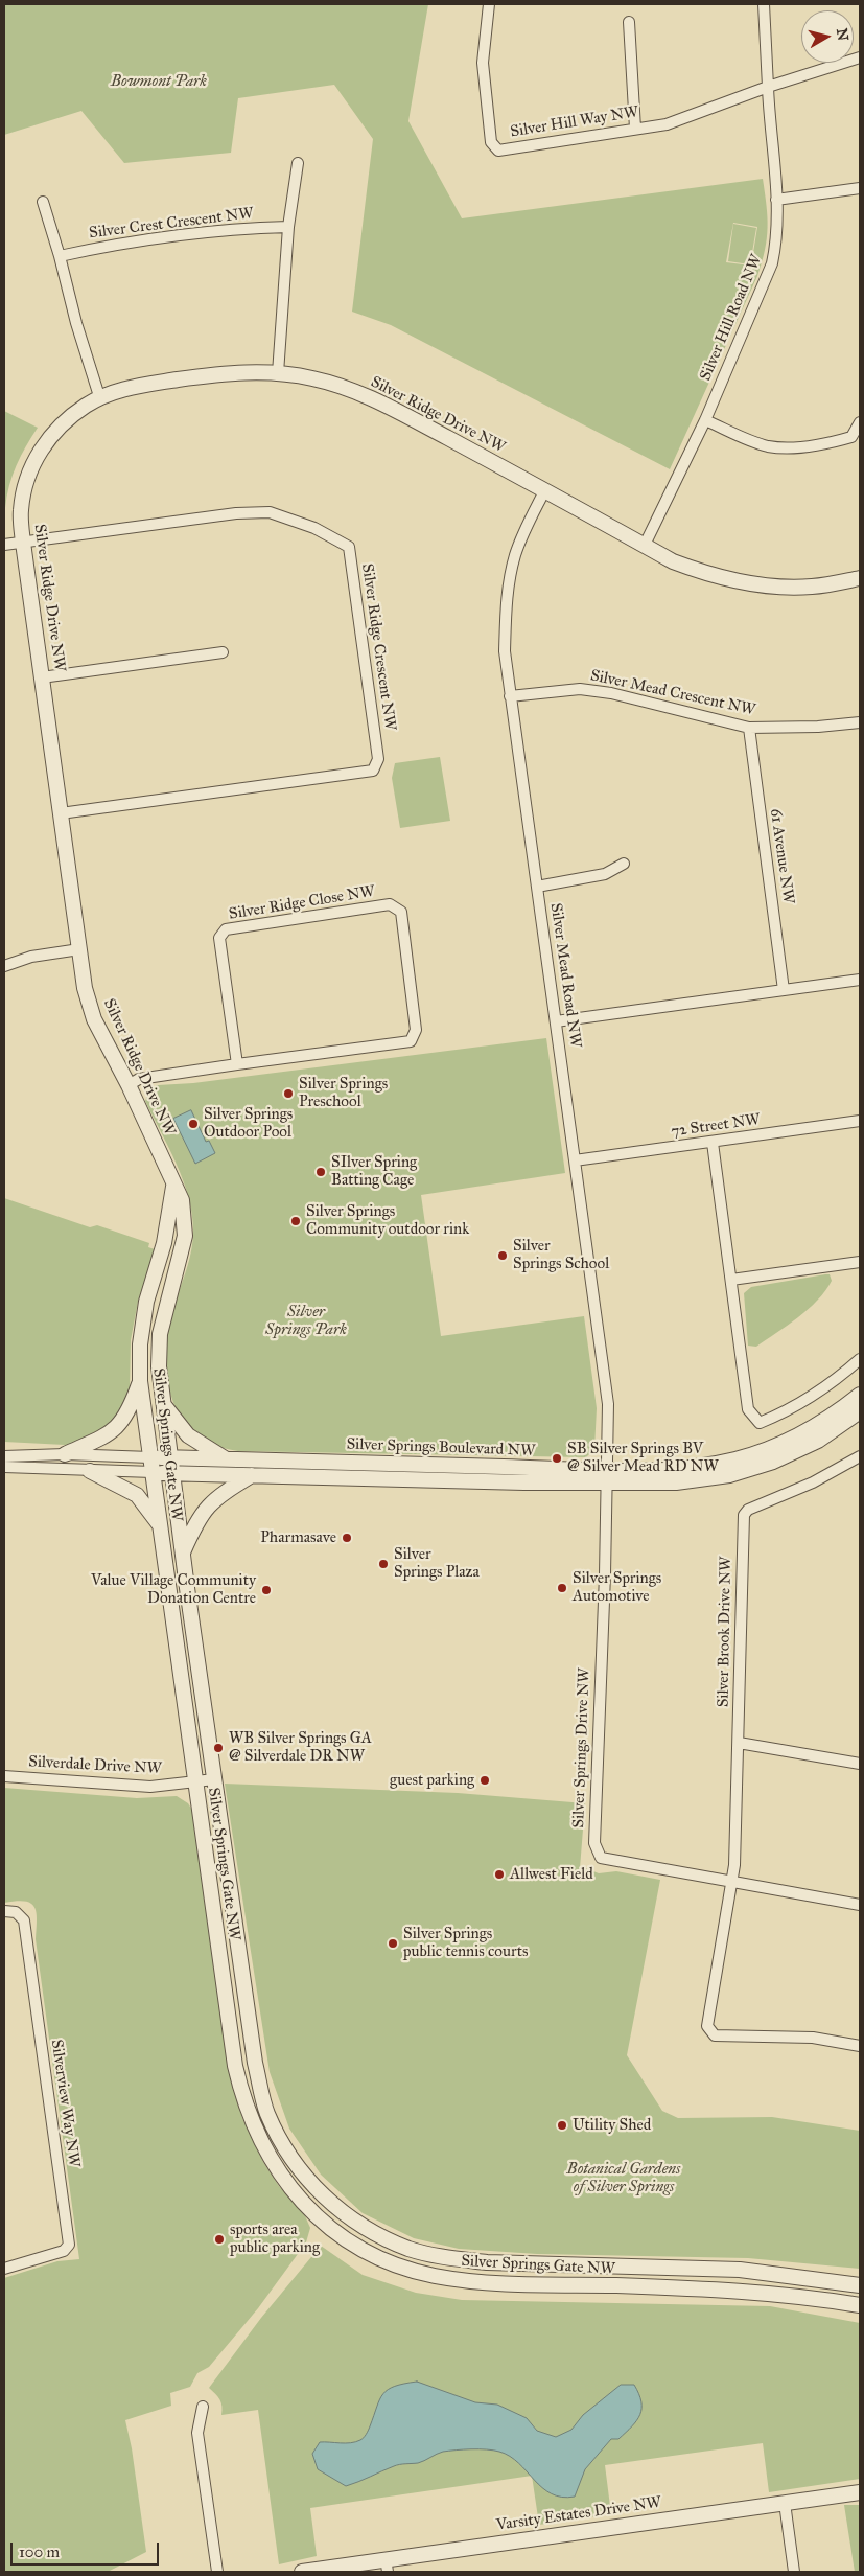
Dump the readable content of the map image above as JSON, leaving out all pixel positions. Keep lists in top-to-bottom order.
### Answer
{
  "streets": {
    "street": [
      "Silver Hill Way NW",
      "Silver Crest Crescent NW",
      "Silver Hill Road NW",
      "Silver Ridge Drive NW",
      "Silver Ridge Crescent NW",
      "Silver Mead Crescent NW",
      "61 Avenue NW",
      "Silver Ridge Close NW",
      "Silver Mead Road NW",
      "72 Street NW",
      "Silver Springs Gate NW",
      "Silver Springs Boulevard NW",
      "Silver Brook Drive NW",
      "Silver Springs Drive NW",
      "Silverdale Drive NW",
      "Silverview Way NW",
      "Varsity Estates Drive NW"
    ]
  },
  "crossings": [
    ["Silver Hill Way NW", "Silver Hill Road NW"],
    ["Silver Hill Road NW", "Silver Ridge Drive NW"],
    ["Silver Ridge Drive NW", "Silver Ridge Crescent NW"],
    ["Silver Ridge Drive NW", "Silver Ridge Close NW"],
    ["Silver Ridge Drive NW", "Silver Mead Road NW"],
    ["Silver Ridge Drive NW", "Silver Springs Gate NW"],
    ["Silver Mead Crescent NW", "61 Avenue NW"],
    ["Silver Mead Crescent NW", "Silver Mead Road NW"],
    ["Silver Mead Road NW", "72 Street NW"],
    ["Silver Mead Road NW", "Silver Springs Boulevard NW"],
    ["Silver Mead Road NW", "Silver Springs Drive NW"],
    ["Silver Springs Gate NW", "Silver Springs Boulevard NW"],
    ["Silver Springs Gate NW", "Silverdale Drive NW"],
    ["Silver Springs Boulevard NW", "Silver Springs Drive NW"],
    ["Silver Brook Drive NW", "Silver Springs Drive NW"]
  ],
  "parks": ["Bowmont Park", "Silver Springs Park", "Botanical Gardens of Silver Springs"],
  "places": [
    "Silver Springs Preschool",
    "Silver Springs Outdoor Pool",
    "SIlver Spring Batting Cage",
    "Silver Springs Community outdoor rink",
    "Silver Springs School",
    "SB Silver Springs BV @ Silver Mead RD NW",
    "Pharmasave",
    "Silver Springs Plaza",
    "Silver Springs Automotive",
    "Value Village Community Donation Centre",
    "WB Silver Springs GA @ Silverdale DR NW",
    "guest parking",
    "Allwest Field",
    "Silver Springs public tennis courts",
    "Utility Shed",
    "sports area public parking"
  ],
  "scale_bar": "100 m",
  "north": "right"
}
